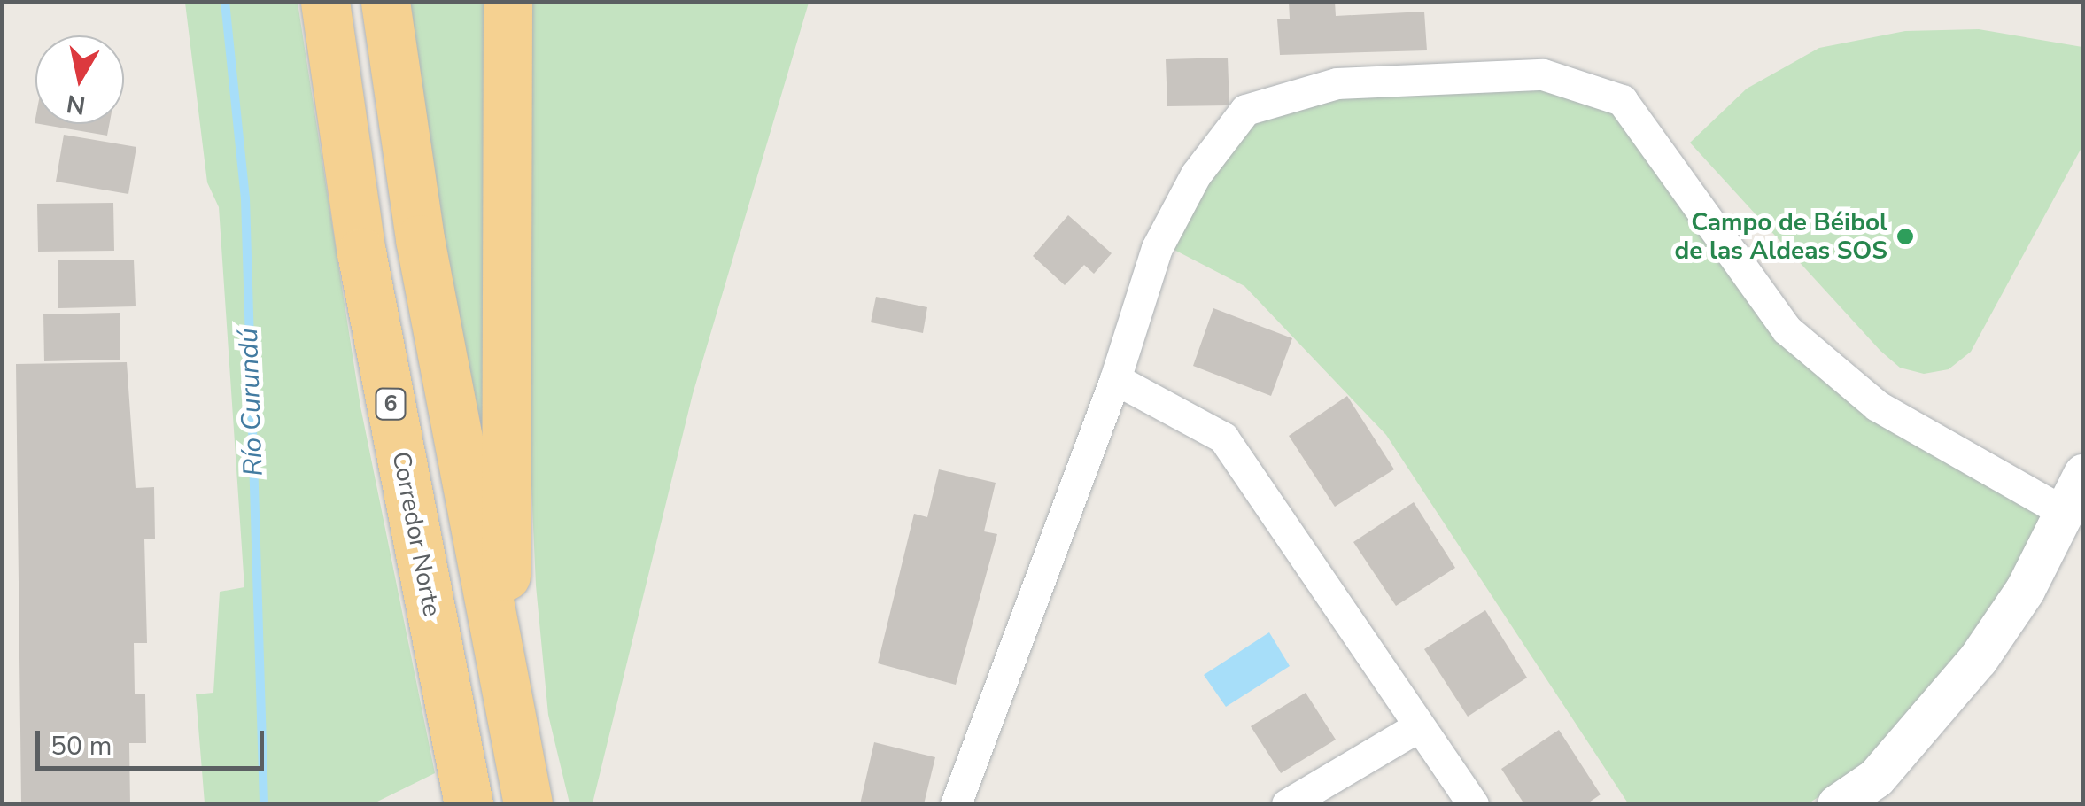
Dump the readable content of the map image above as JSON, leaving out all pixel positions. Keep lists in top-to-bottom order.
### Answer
{
  "streets": {
    "highway": ["6", "Corredor Norte"]
  },
  "water": ["Río Curundú"],
  "places": ["Campo de Béibol de las Aldeas SOS"],
  "scale_bar": "50 m",
  "north": "bottom"
}
